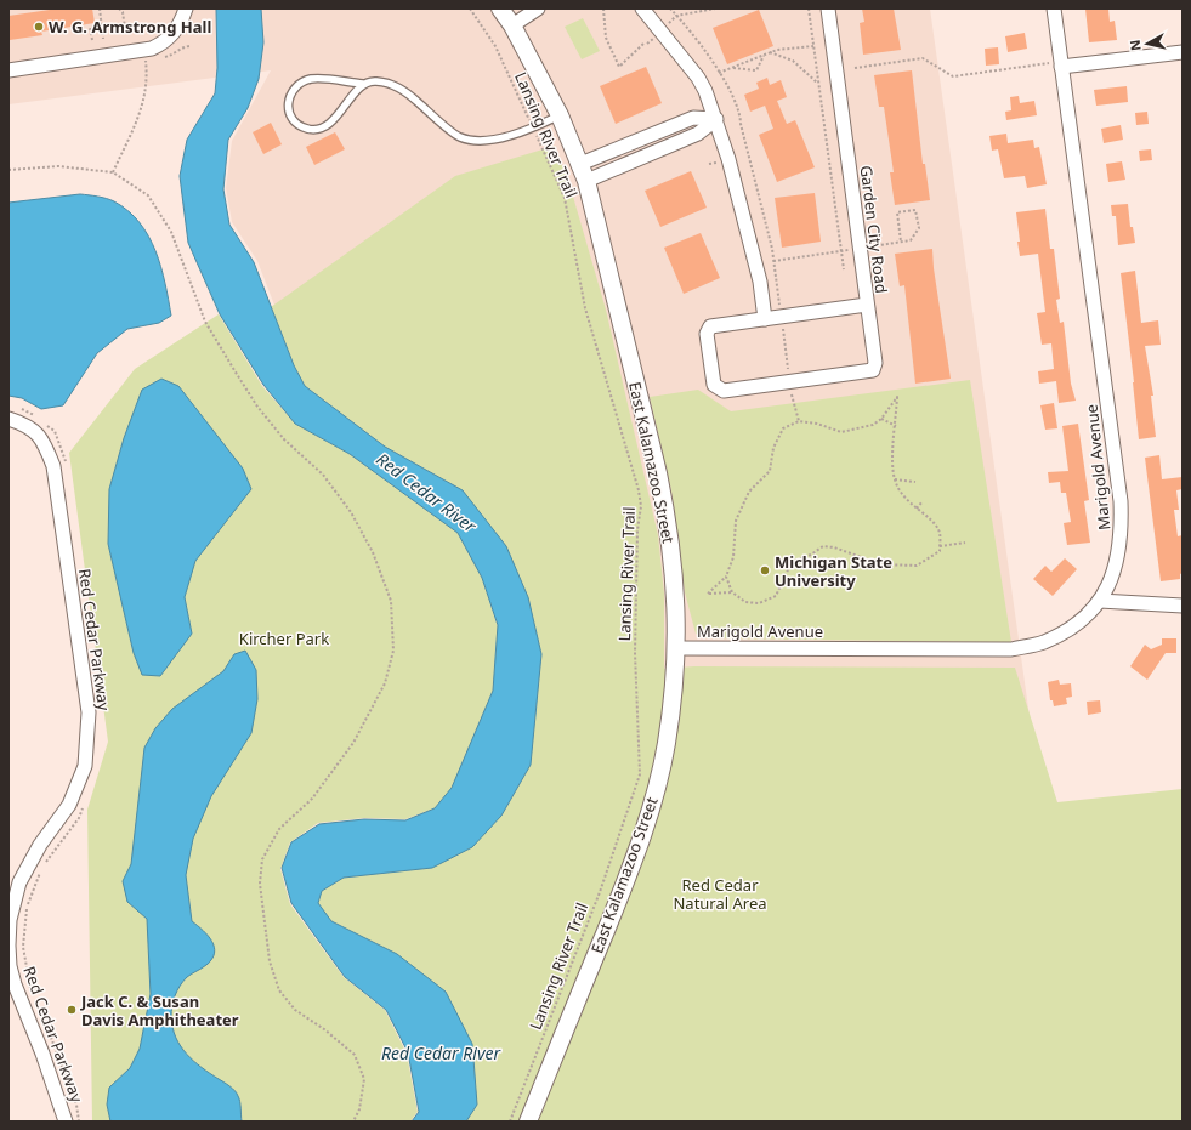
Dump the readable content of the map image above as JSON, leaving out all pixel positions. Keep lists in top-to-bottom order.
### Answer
{
  "streets": {
    "street": [
      "Garden City Road",
      "East Kalamazoo Street",
      "Marigold Avenue",
      "Red Cedar Parkway"
    ],
    "path": ["Lansing River Trail"]
  },
  "crossings": [
    ["East Kalamazoo Street", "Marigold Avenue"]
  ],
  "water": ["Red Cedar River"],
  "parks": ["Kircher Park", "Red Cedar Natural Area"],
  "places": ["W. G. Armstrong Hall", "Michigan State University", "Jack C. & Susan Davis Amphitheater"],
  "north": "left"
}
